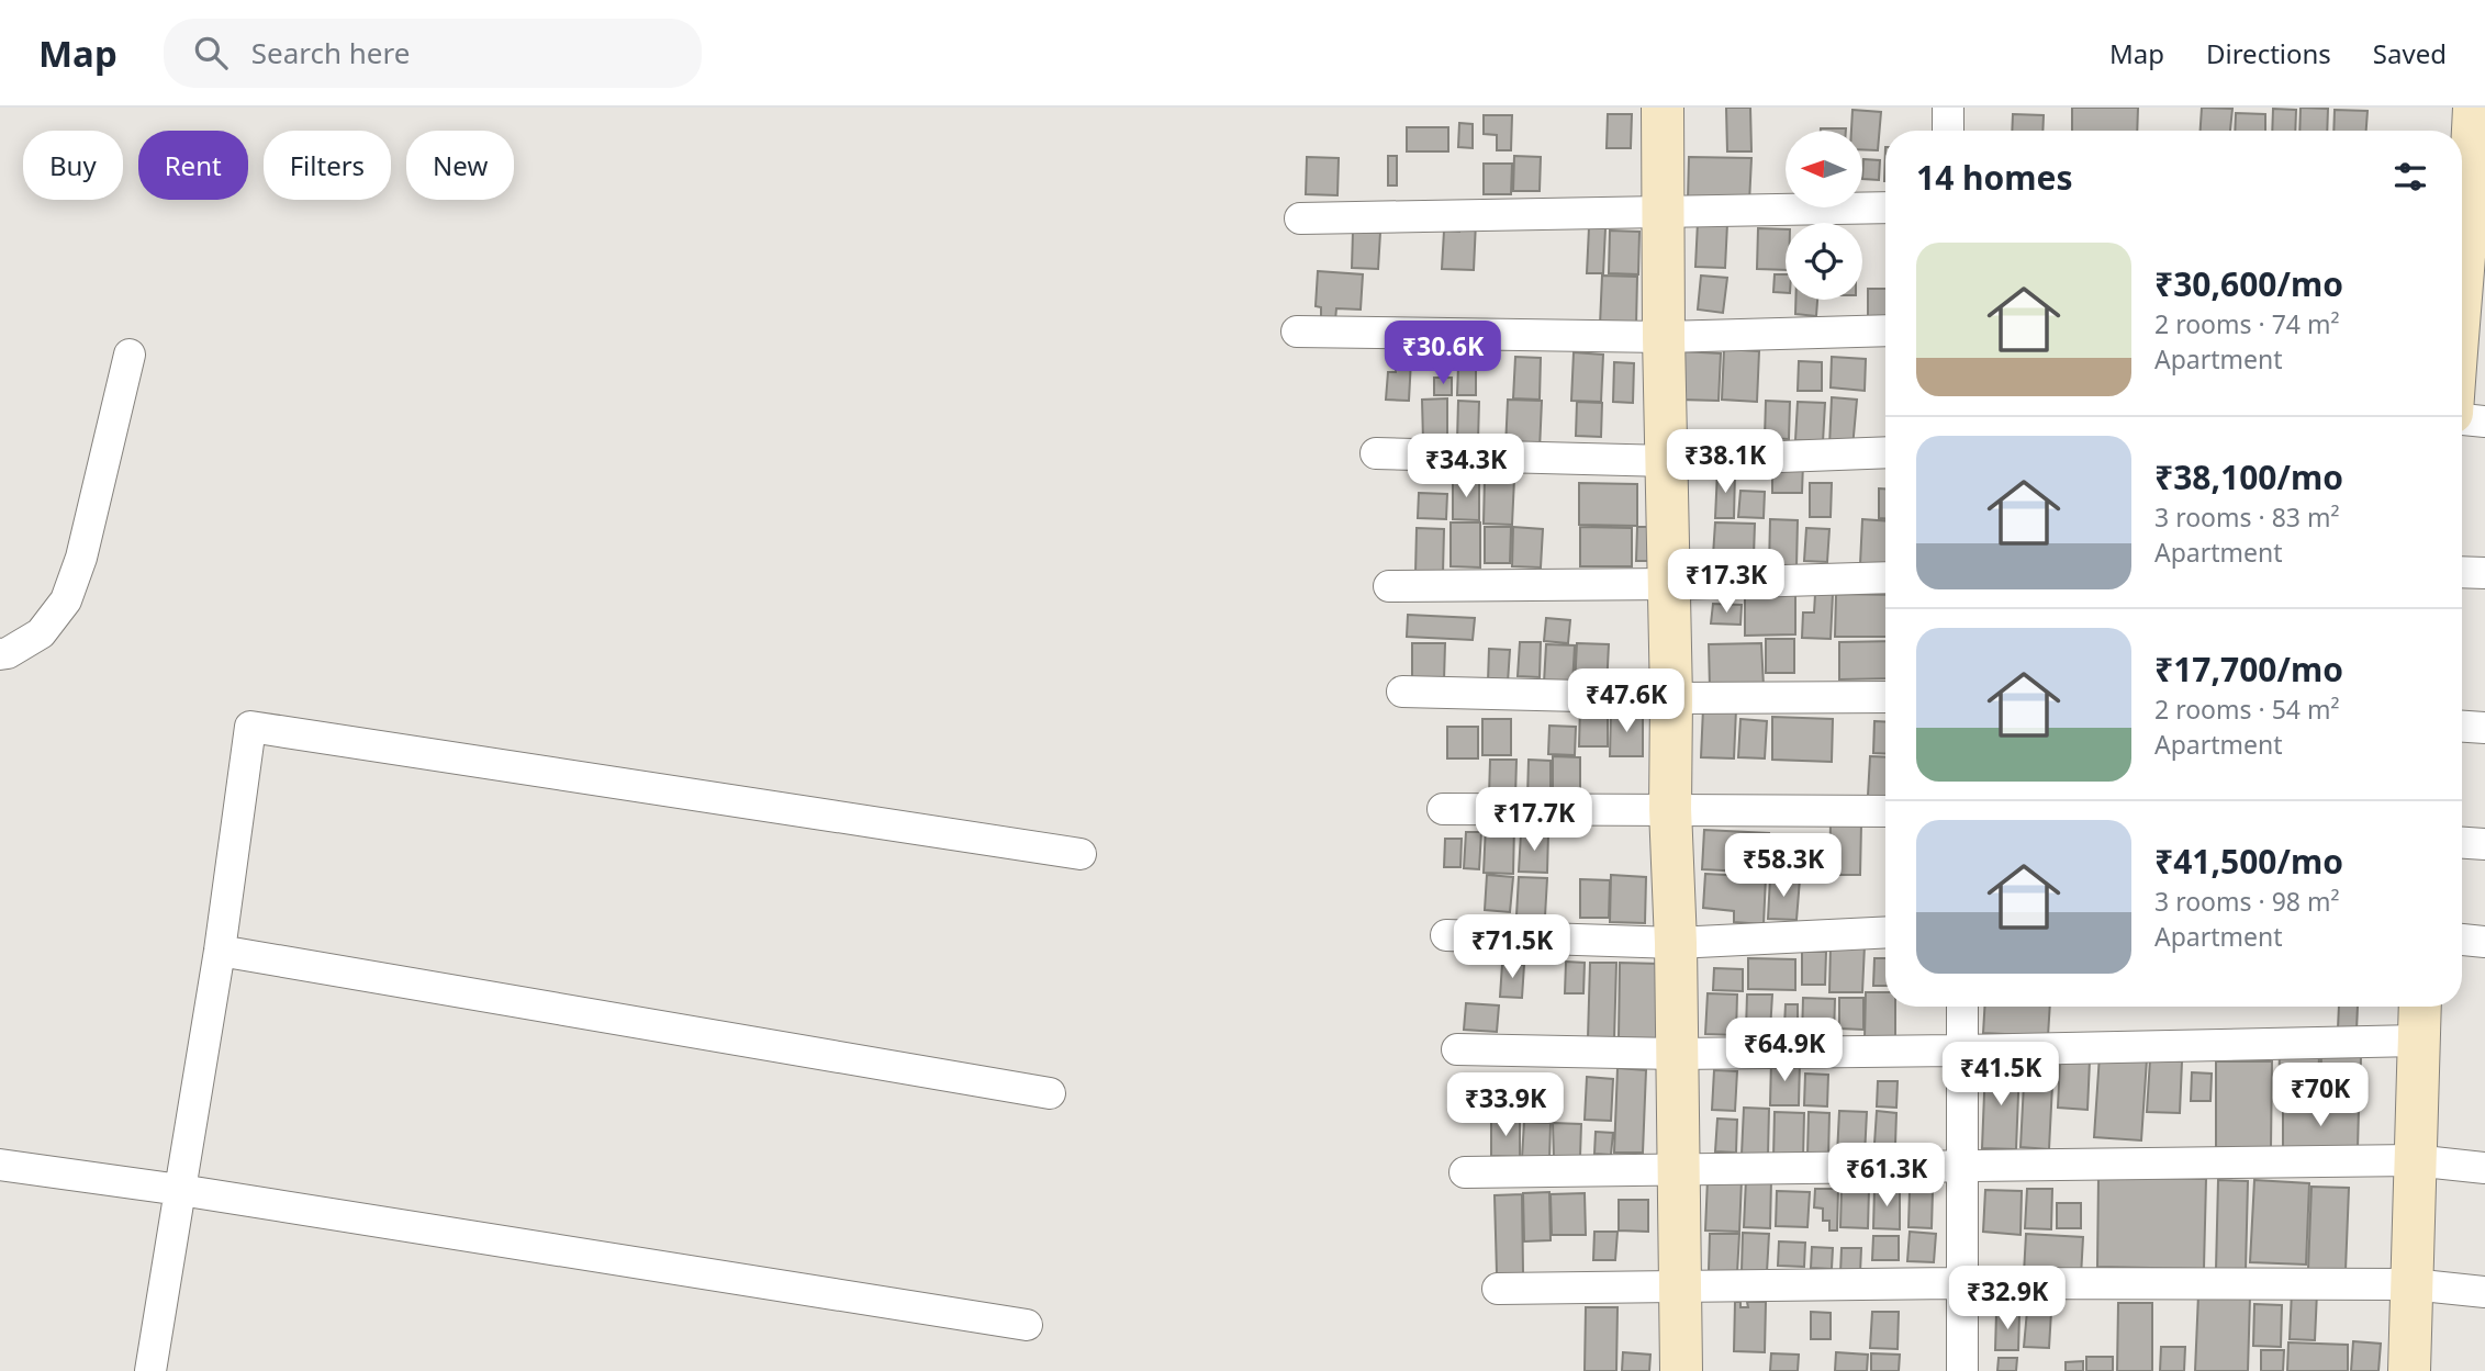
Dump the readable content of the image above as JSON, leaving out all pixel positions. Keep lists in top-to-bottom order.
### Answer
{
  "north": "left",
  "page": {
    "header": "Map",
    "search": "Search here",
    "nav": ["Map", "Directions", "Saved"],
    "chip": [
      "Buy",
      "Rent",
      "Filters",
      "New"
    ],
    "heading": "14 homes",
    "list": [
      {
        "name": "₹30,600/mo",
        "note": "2 rooms · 74 m² · Apartment"
      },
      {
        "name": "₹38,100/mo",
        "note": "3 rooms · 83 m² · Apartment"
      },
      {
        "name": "₹17,700/mo",
        "note": "2 rooms · 54 m² · Apartment"
      },
      {
        "name": "₹41,500/mo",
        "note": "3 rooms · 98 m² · Apartment"
      }
    ],
    "price": [
      "₹30.6K",
      "₹38.1K",
      "₹34.3K",
      "₹17.3K",
      "₹47.6K",
      "₹17.7K",
      "₹58.3K",
      "₹71.5K",
      "₹64.9K",
      "₹41.5K",
      "₹70K",
      "₹33.9K",
      "₹61.3K",
      "₹32.9K"
    ]
  }
}
